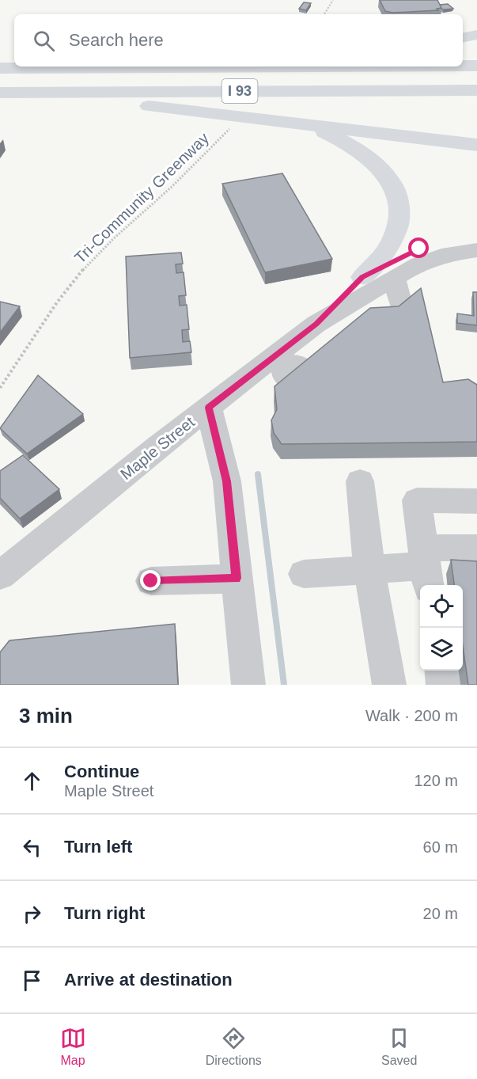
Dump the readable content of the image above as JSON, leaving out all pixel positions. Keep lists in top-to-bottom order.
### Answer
{
  "streets": {
    "highway": ["I 93"],
    "street": ["Maple Street"],
    "path": ["Tri-Community Greenway"]
  },
  "page": {
    "search": "Search here",
    "heading": ["3 min", "Walk · 200 m"],
    "list": [
      ["Continue", "Maple Street", "120 m"],
      ["Turn left", "60 m"],
      ["Turn right", "20 m"],
      "Arrive at destination"
    ],
    "nav": ["Map", "Directions", "Saved"]
  }
}
